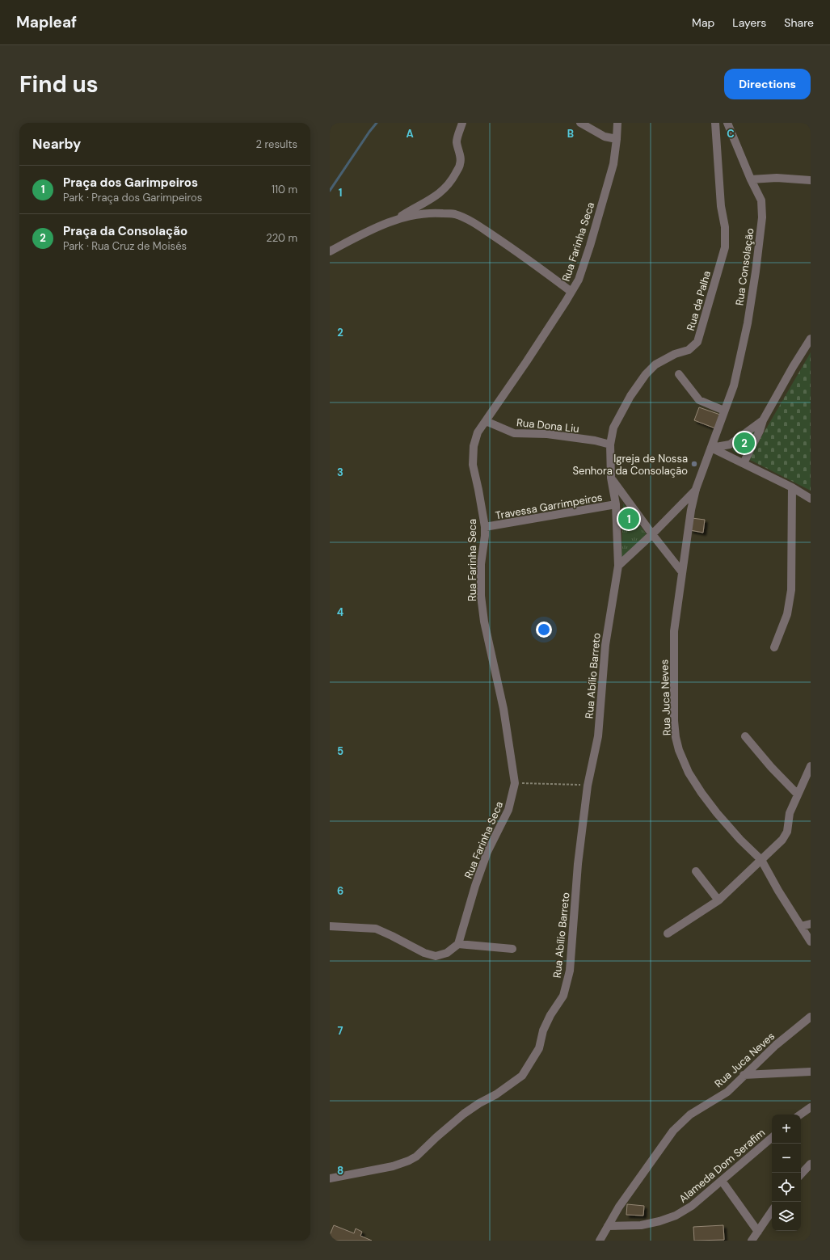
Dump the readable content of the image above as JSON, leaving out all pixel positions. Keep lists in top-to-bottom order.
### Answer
{
  "streets": {
    "street": [
      "Rua Farinha Seca",
      "Rua Consolação",
      "Rua da Palha",
      "Rua Dona Liu",
      "Travessa Garrimpeiros",
      "Rua Abílio Barreto",
      "Rua Juca Neves",
      "Alameda Dom Serafim"
    ]
  },
  "crossings": [
    ["Rua Farinha Seca", "Rua Dona Liu"],
    ["Rua Farinha Seca", "Travessa Garrimpeiros"],
    ["Rua Consolação", "Rua Juca Neves"],
    ["Rua da Palha", "Rua Dona Liu"],
    ["Rua da Palha", "Travessa Garrimpeiros"],
    ["Rua da Palha", "Rua Abílio Barreto"],
    ["Travessa Garrimpeiros", "Rua Abílio Barreto"],
    ["Rua Juca Neves", "Alameda Dom Serafim"]
  ],
  "places": ["Igreja de Nossa Senhora da Consolação"],
  "page": {
    "header": "Mapleaf",
    "nav": ["Map", "Layers", "Share"],
    "buttons": "Directions",
    "title": "Find us",
    "heading": ["Nearby", "2 results"],
    "list": [
      {
        "mark": "1",
        "name": "Praça dos Garimpeiros",
        "note": "Park · Praça dos Garimpeiros",
        "value": "110 m"
      },
      {
        "mark": "2",
        "name": "Praça da Consolação",
        "note": "Park · Rua Cruz de Moisés",
        "value": "220 m"
      }
    ],
    "pins": ["2", "1"],
    "map_buttons": ["+", "−"]
  },
  "grid": {
    "columns": ["A", "B", "C"],
    "rows": [
      "1",
      "2",
      "3",
      "4",
      "5",
      "6",
      "7",
      "8"
    ]
  }
}
